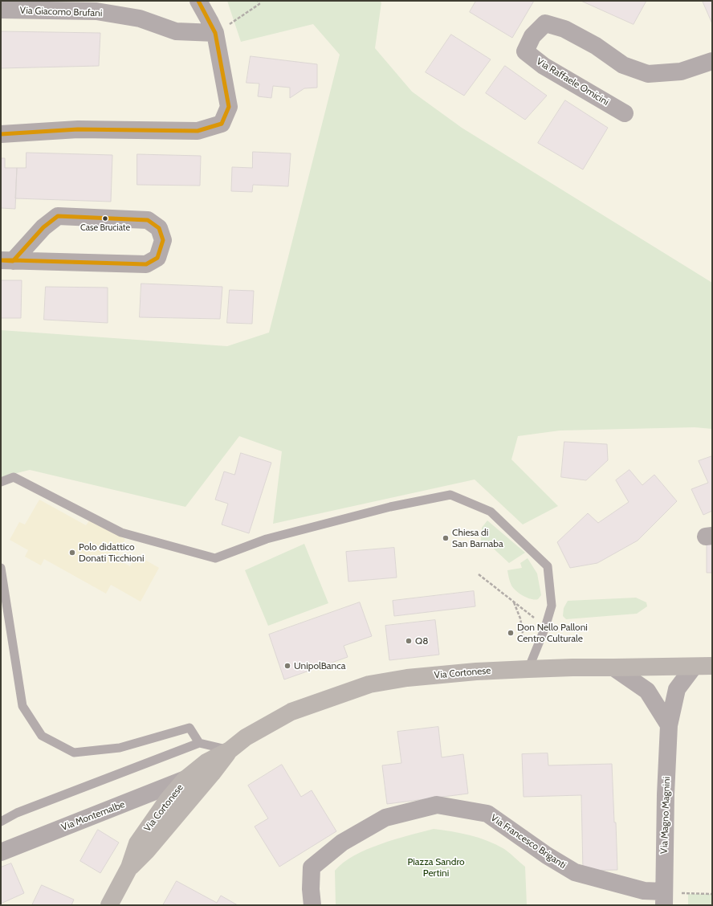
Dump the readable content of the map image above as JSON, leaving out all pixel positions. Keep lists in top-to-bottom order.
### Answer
{
  "streets": {
    "main road": ["Via Cortonese"],
    "street": [
      "Via Giacomo Brufani",
      "Via Raffaele Omicini",
      "Via Magno Magnini",
      "Via Montemalbe",
      "Via Francesco Briganti"
    ]
  },
  "crossings": [
    ["Via Cortonese", "Via Magno Magnini"],
    ["Via Cortonese", "Via Montemalbe"],
    ["Via Magno Magnini", "Via Francesco Briganti"]
  ],
  "parks": ["Piazza Sandro Pertini"],
  "places": [
    "Case Bruciate",
    "Chiesa di San Barnaba",
    "Polo didattico Donati Ticchioni",
    "Don Nello Palloni Centro Culturale",
    "Q8",
    "UnipolBanca"
  ]
}
